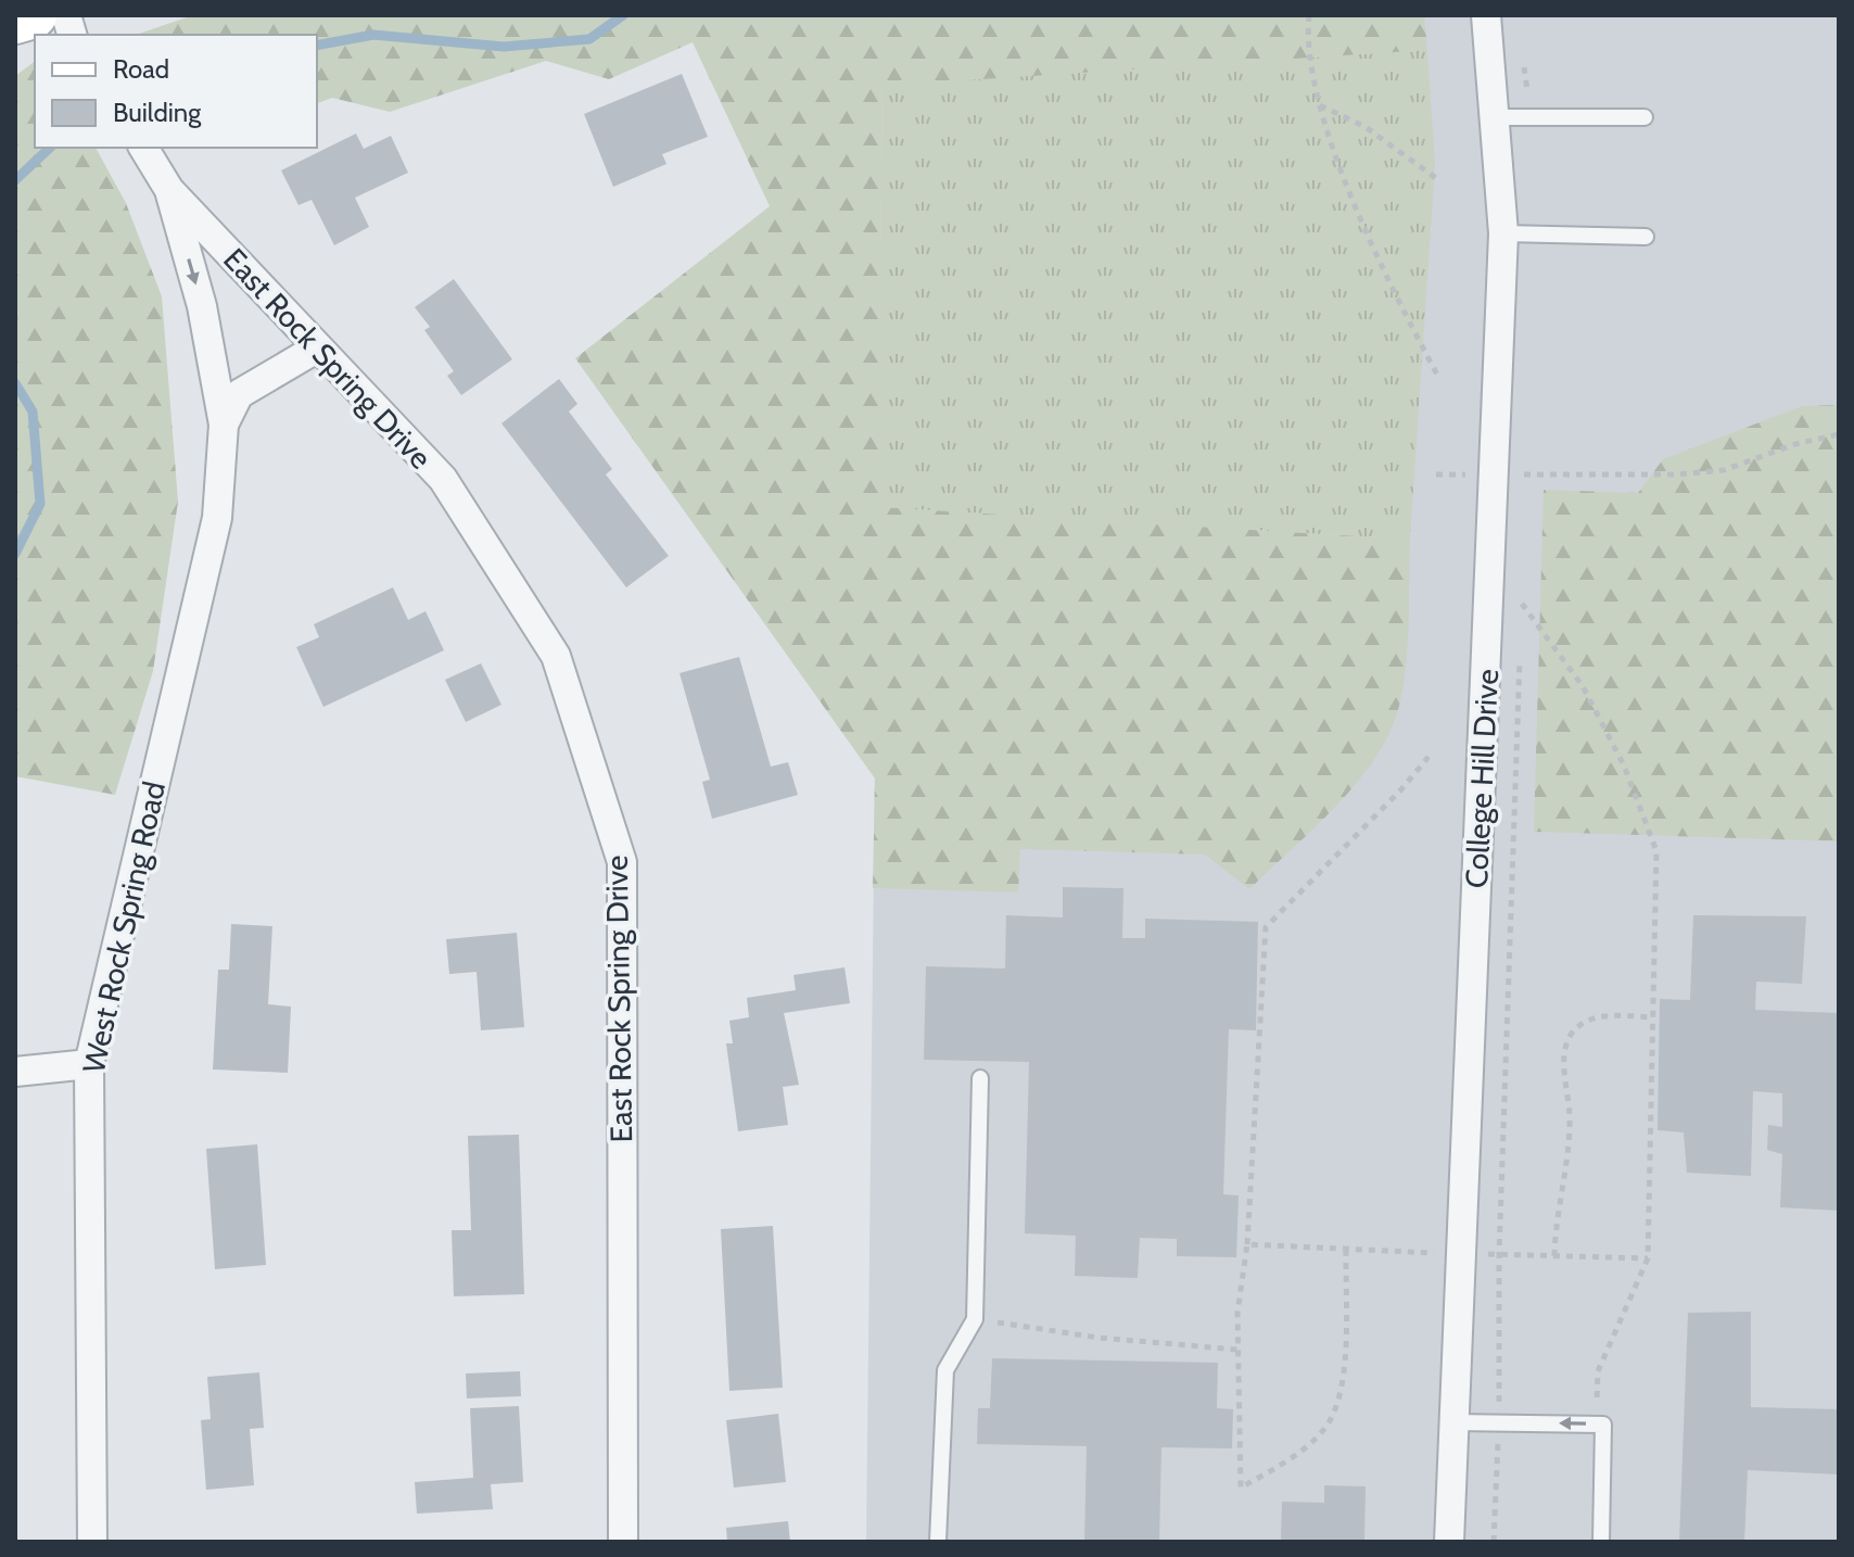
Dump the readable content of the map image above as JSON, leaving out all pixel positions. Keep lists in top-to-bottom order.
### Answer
{
  "streets": {
    "street": ["East Rock Spring Drive", "College Hill Drive", "West Rock Spring Road"]
  },
  "crossings": [
    ["East Rock Spring Drive", "West Rock Spring Road"]
  ],
  "legend": ["Road", "Building"]
}
